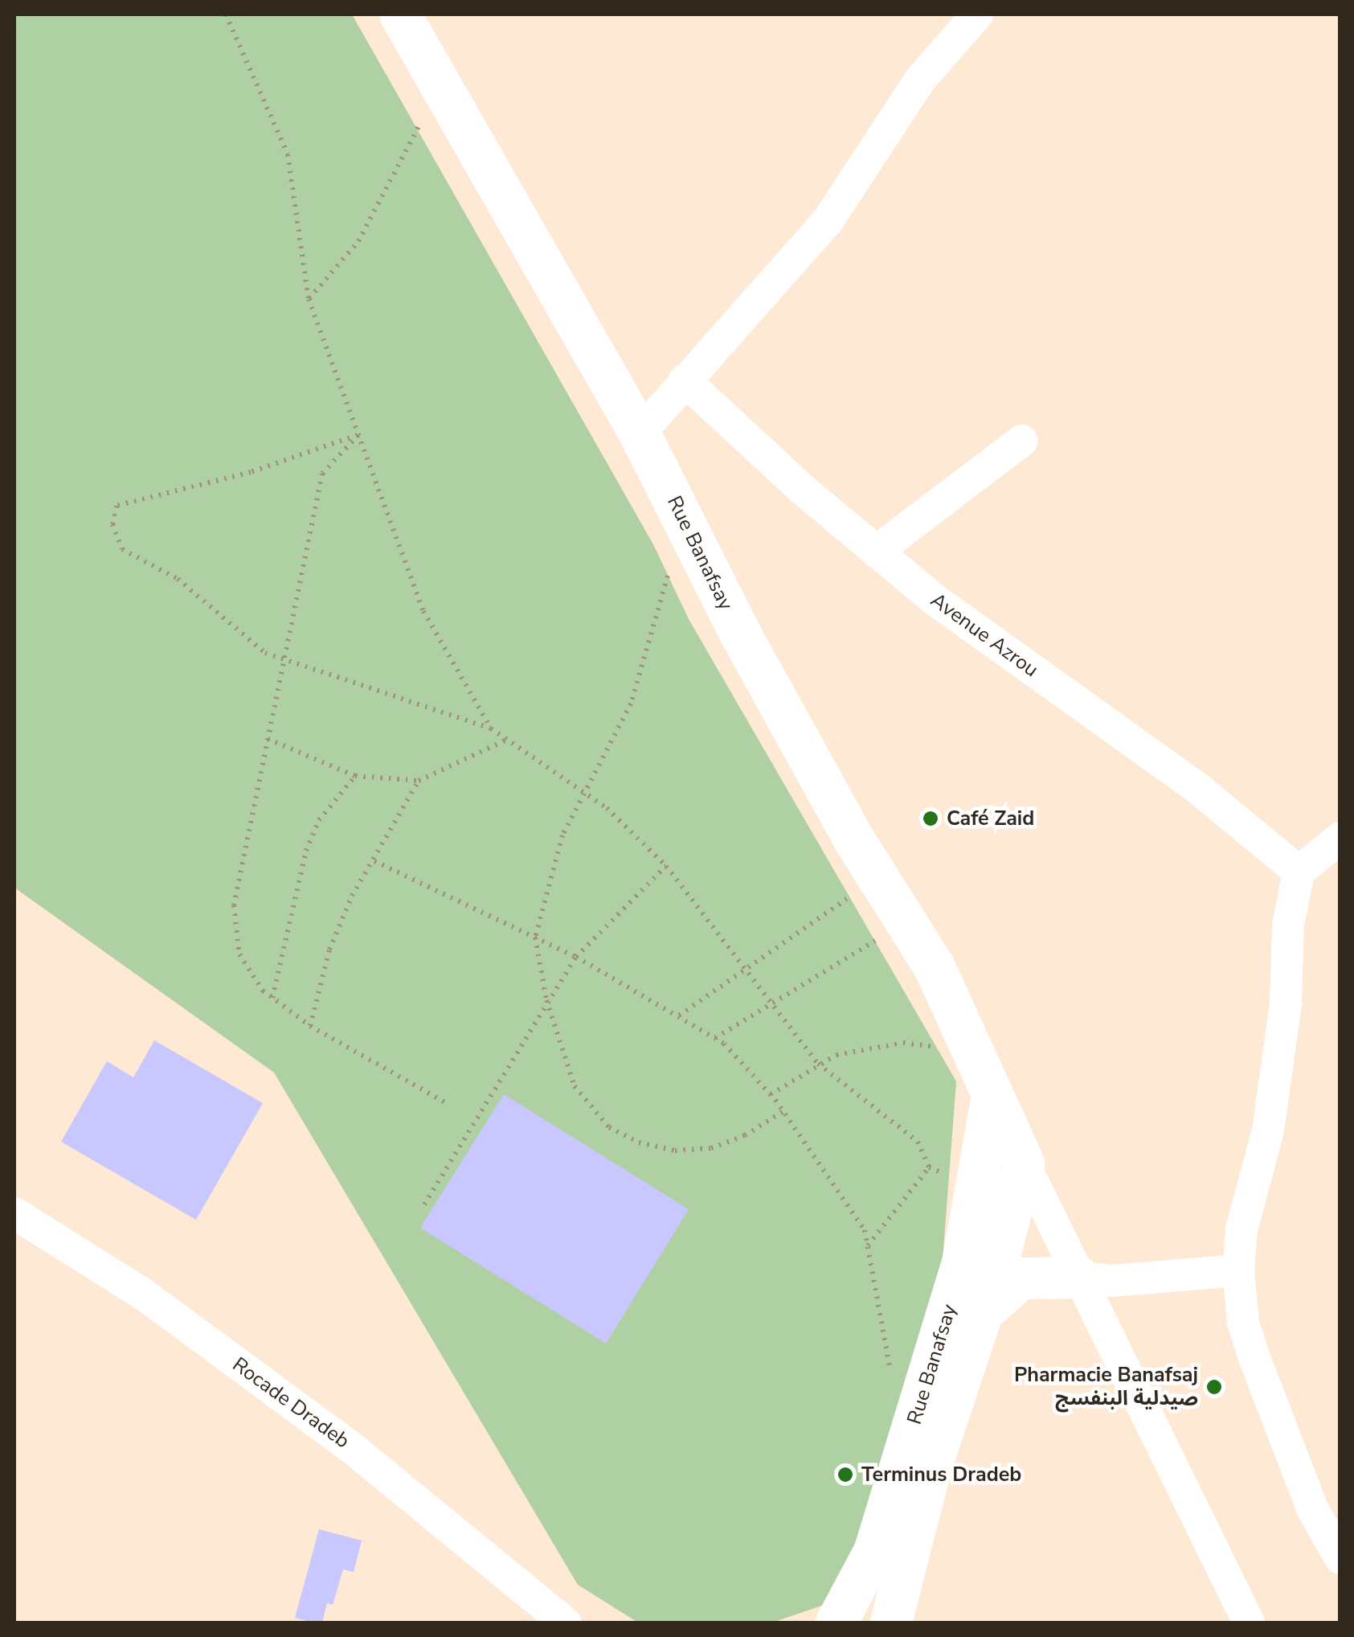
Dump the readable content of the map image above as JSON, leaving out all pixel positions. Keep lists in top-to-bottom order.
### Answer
{
  "streets": {
    "main road": ["Rue Banafsay"],
    "street": ["Avenue Azrou", "Rocade Dradeb"]
  },
  "places": ["Café Zaid", "Pharmacie Banafsaj صيدلية البنفسج", "Terminus Dradeb"]
}
